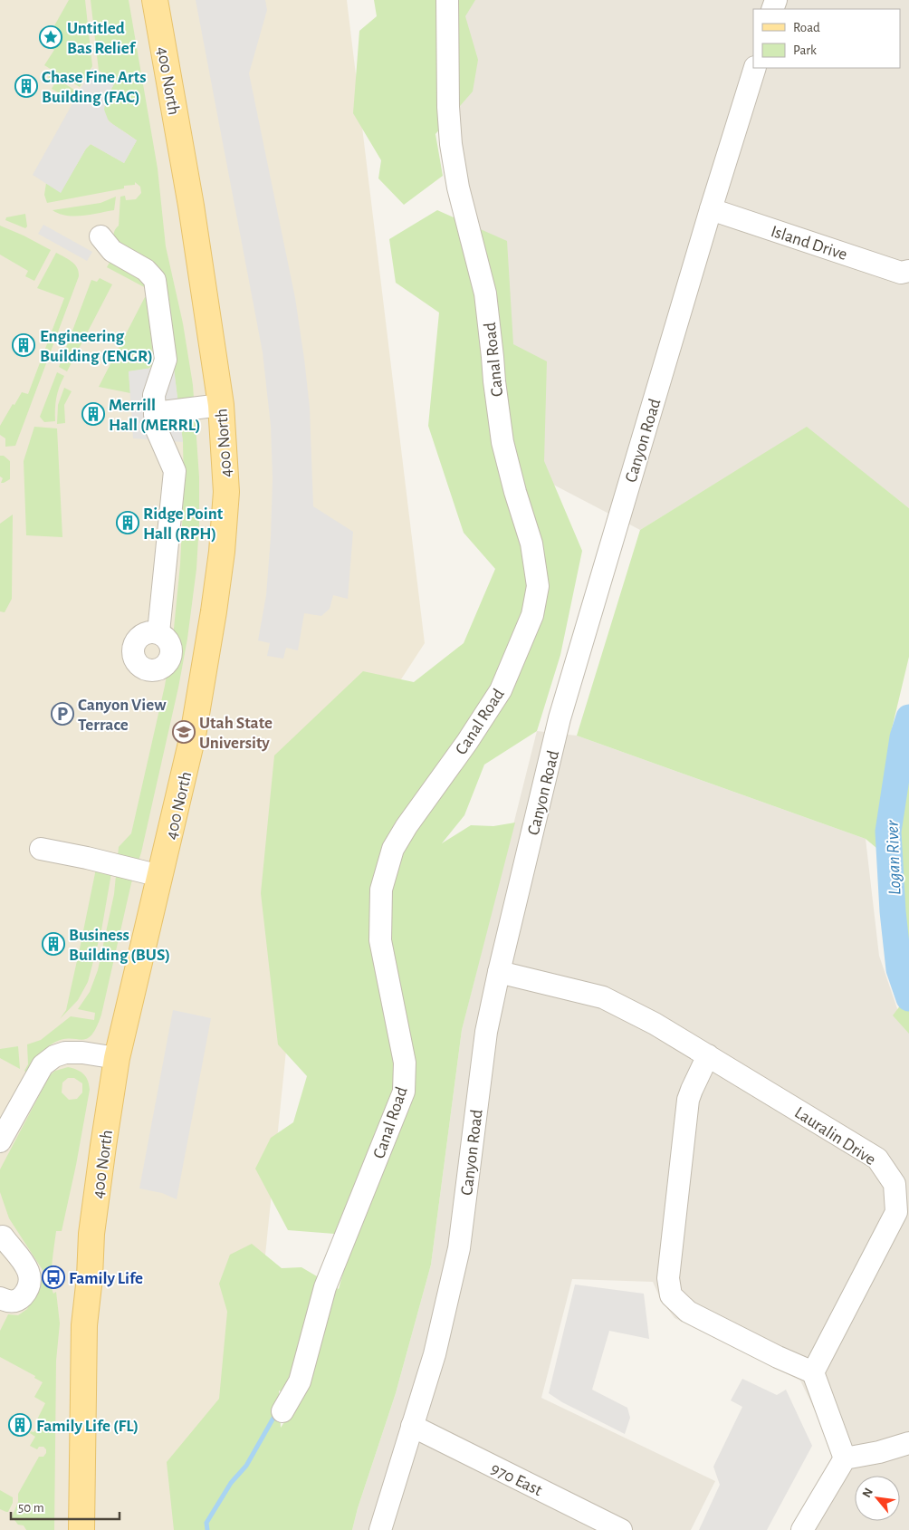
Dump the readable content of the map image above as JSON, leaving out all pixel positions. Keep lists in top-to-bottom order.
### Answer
{
  "streets": {
    "main road": ["400 North"],
    "street": [
      "Island Drive",
      "Canal Road",
      "Canyon Road",
      "Lauralin Drive",
      "970 East"
    ]
  },
  "crossings": [
    ["Island Drive", "Canyon Road"],
    ["Canyon Road", "Lauralin Drive"],
    ["Canyon Road", "970 East"]
  ],
  "water": ["Logan River"],
  "places": {
    "place": ["Untitled Bas Relief"],
    "building": [
      "Chase Fine Arts Building (FAC)",
      "Engineering Building (ENGR)",
      "Merrill Hall (MERRL)",
      "Ridge Point Hall (RPH)",
      "Business Building (BUS)",
      "Family Life (FL)"
    ],
    "parking": ["Canyon View Terrace"],
    "school or university": ["Utah State University"],
    "bus stop": ["Family Life"]
  },
  "legend": ["Road", "Park"],
  "scale_bar": "50 m",
  "north": "top left"
}
